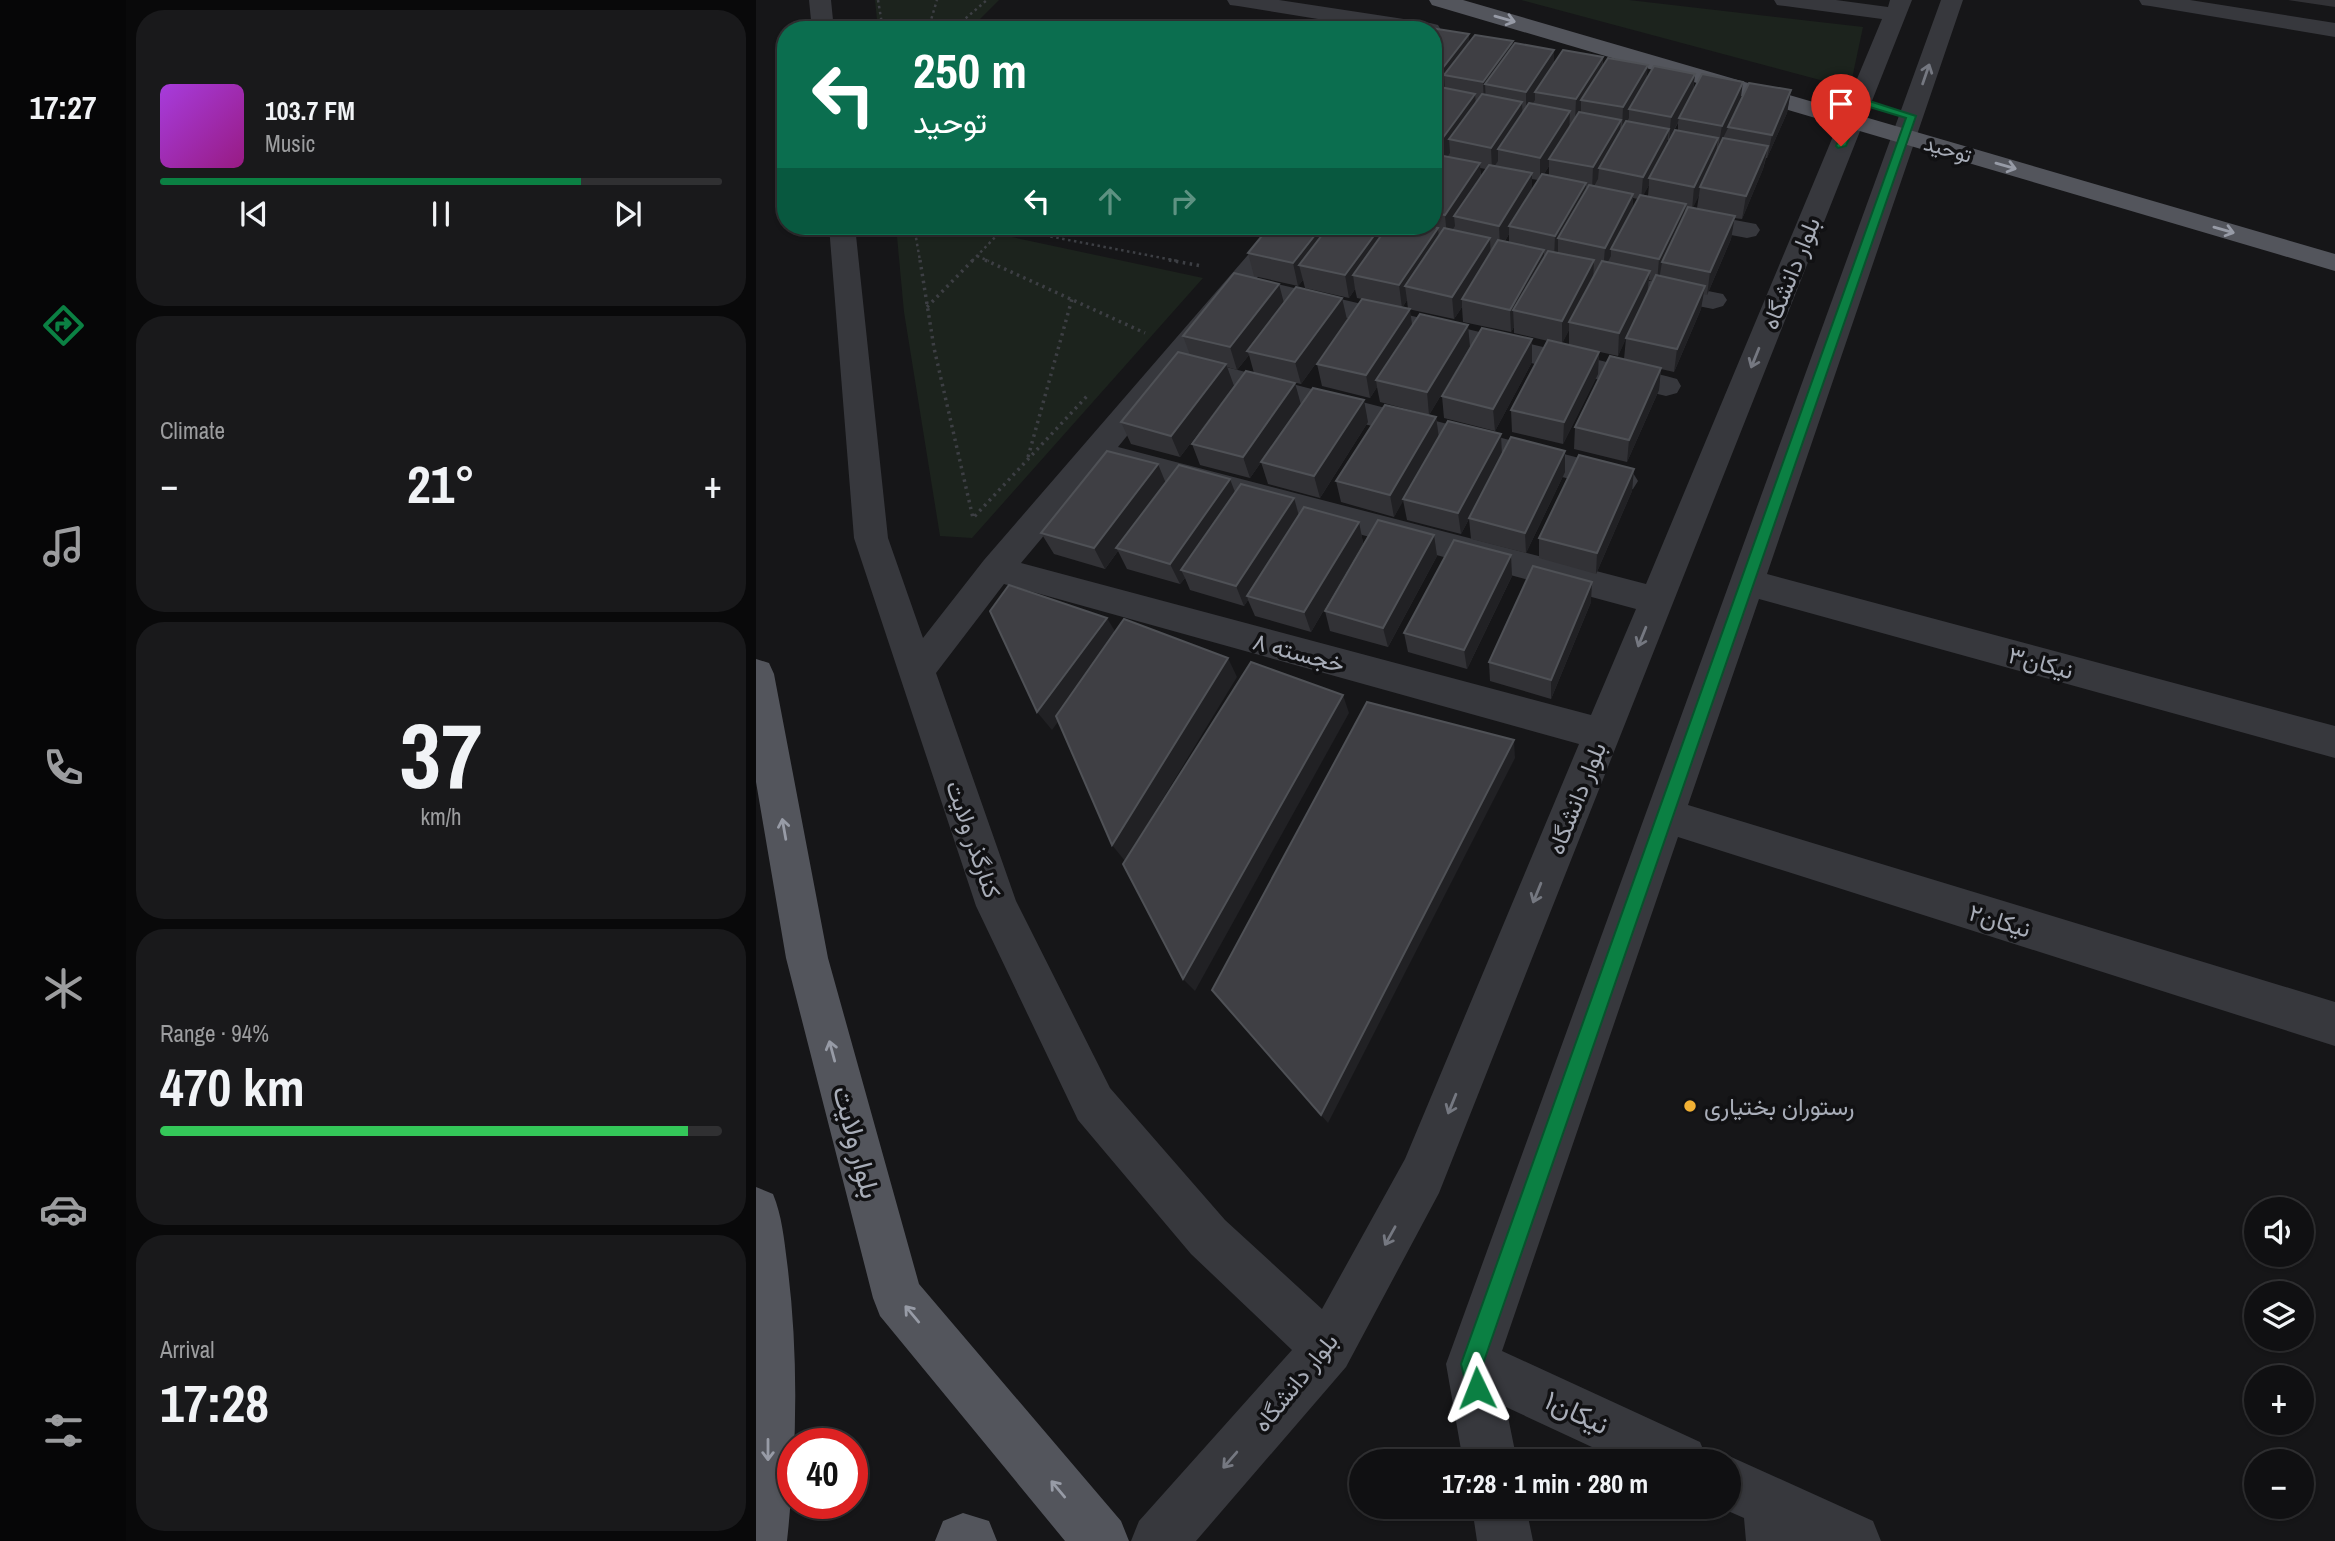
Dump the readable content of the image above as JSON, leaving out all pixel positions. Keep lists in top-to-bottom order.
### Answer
{
  "streets": {
    "main road": ["توحید", "بلوار ولایت"],
    "street": [
      "بلوار دانشگاه",
      "خجسته ۸",
      "نیکان۳",
      "کنارگذر ولایت",
      "نیکان۲",
      "نیکان۱"
    ]
  },
  "crossings": [
    ["توحید", "بلوار دانشگاه"],
    ["بلوار دانشگاه", "خجسته ۸"],
    ["بلوار دانشگاه", "کنارگذر ولایت"]
  ],
  "places": ["رستوران بختیاری"],
  "page": {
    "tabs": "17:27",
    "turn": ["250 m", "توحید"],
    "song": ["103.7 FM", "Music"],
    "tile": [
      "Climate",
      ["37", "km/h"],
      ["Range · 94%", "470 km"],
      ["Arrival", "17:28"]
    ],
    "heat": ["−", "21°", "+"],
    "map_buttons": ["+", "−"],
    "limit": "40",
    "trip": "17:28 · 1 min · 280 m"
  }
}
